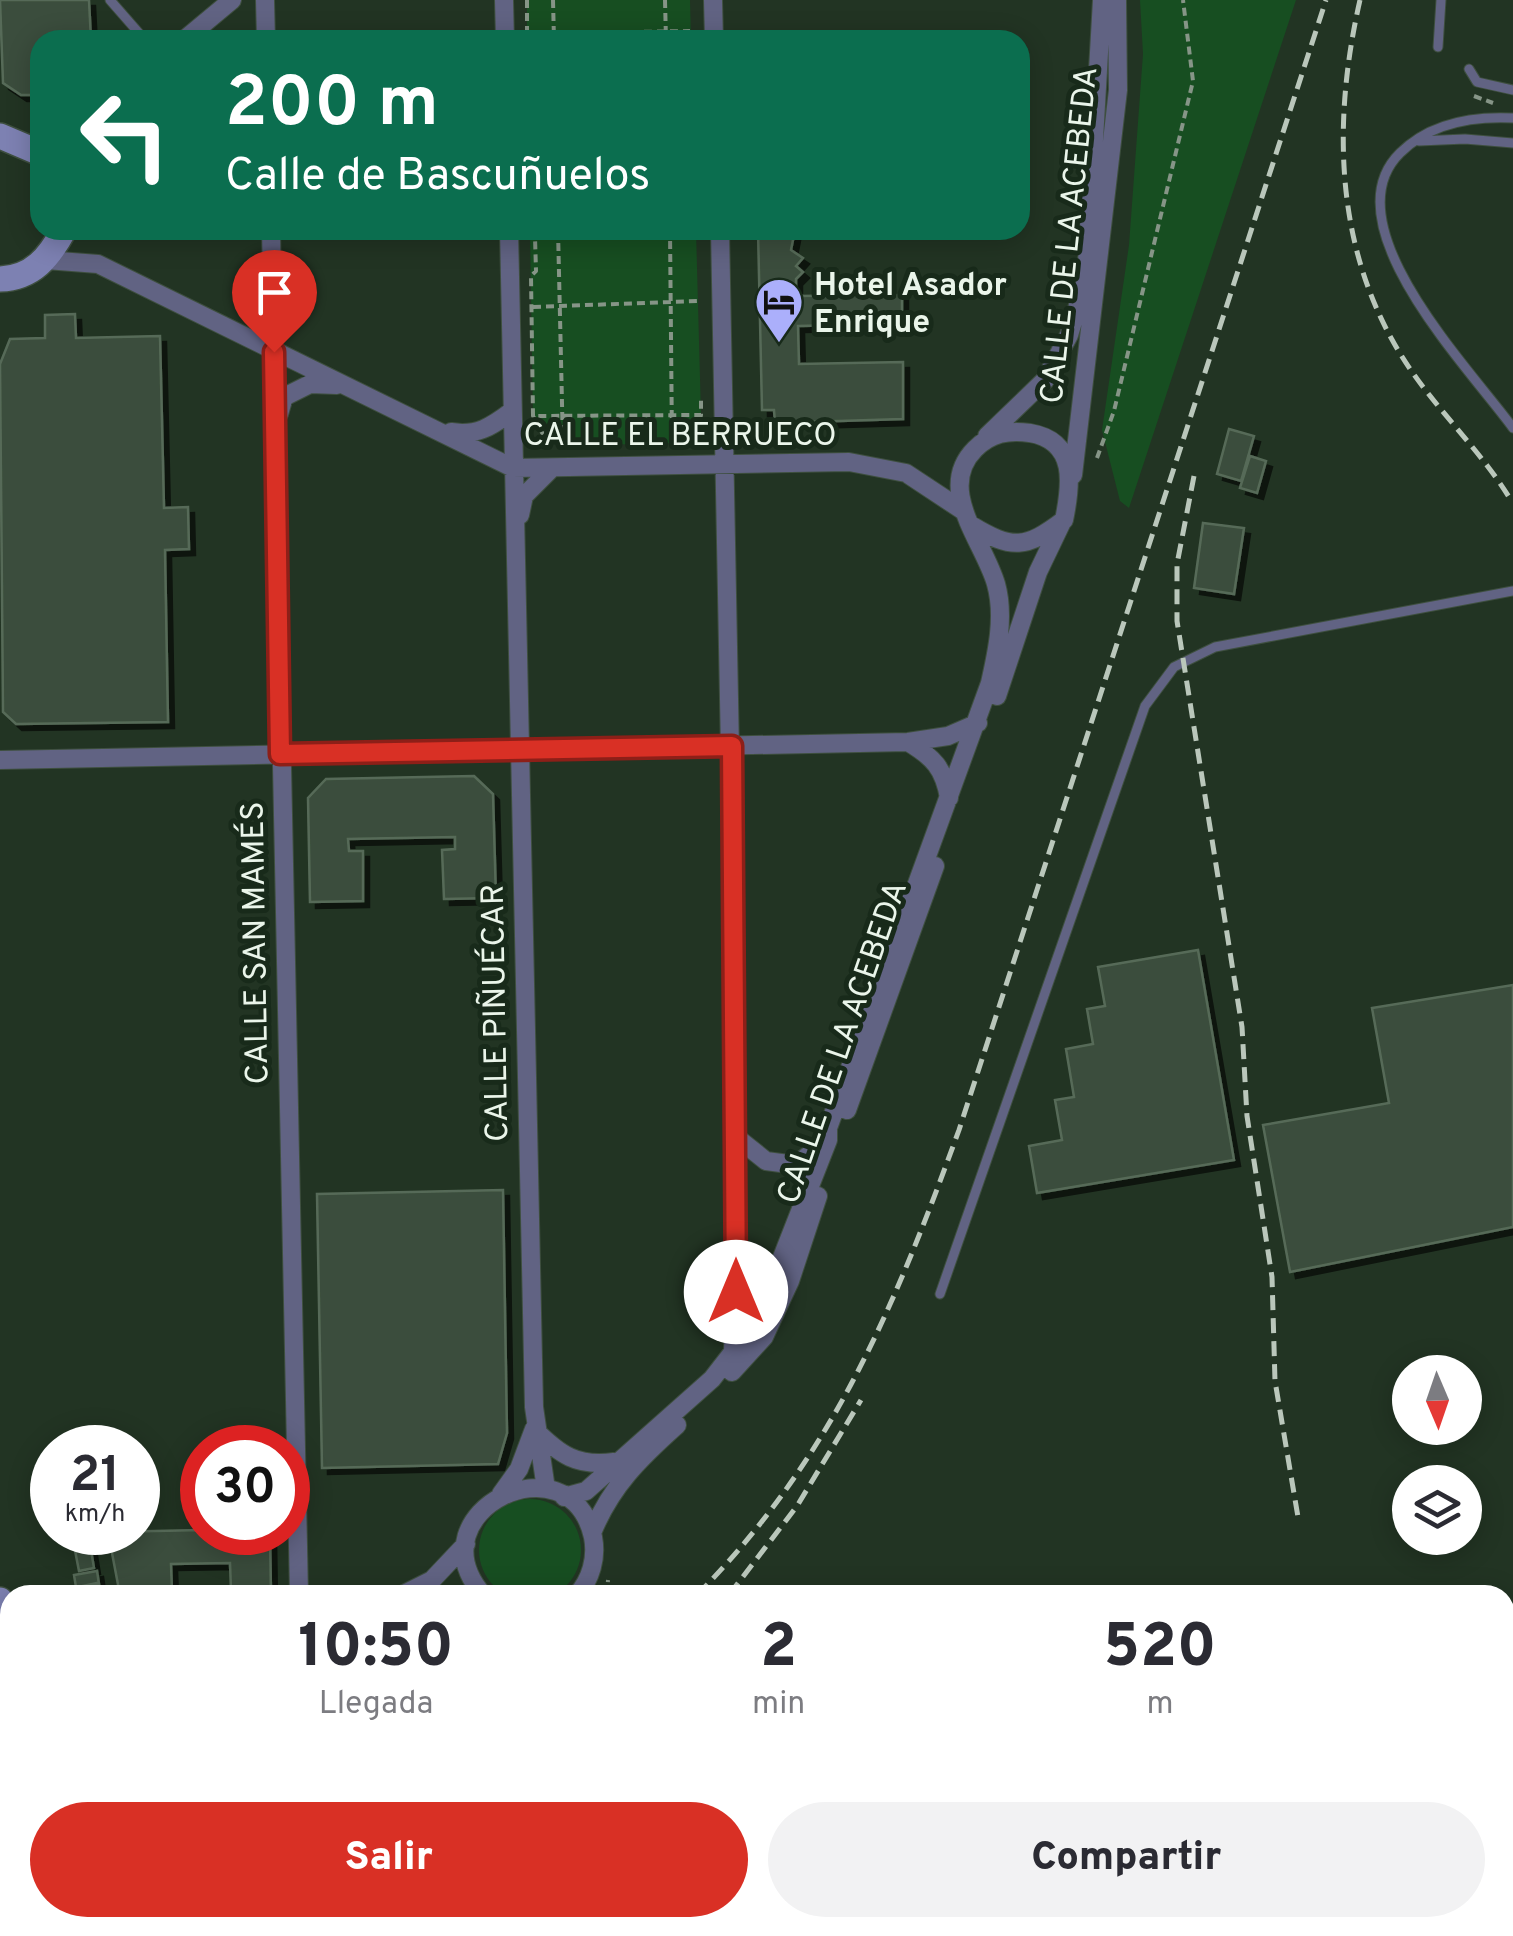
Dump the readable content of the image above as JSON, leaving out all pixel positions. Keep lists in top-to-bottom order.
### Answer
{
  "streets": {
    "street": [
      "CALLE DE LA ACEBEDA",
      "CALLE EL BERRUECO",
      "CALLE SAN MAMÉS",
      "CALLE PIÑUÉCAR"
    ]
  },
  "crossings": [
    ["CALLE DE LA ACEBEDA", "CALLE EL BERRUECO"],
    ["CALLE DE LA ACEBEDA", "CALLE PIÑUÉCAR"],
    ["CALLE EL BERRUECO", "CALLE SAN MAMÉS"],
    ["CALLE EL BERRUECO", "CALLE PIÑUÉCAR"]
  ],
  "places": {
    "hotel": ["Hotel Asador Enrique"]
  },
  "north": "bottom",
  "page": {
    "turn": ["200 m", "Calle de Bascuñuelos"],
    "speed": "21 km/h",
    "limit": "30",
    "eta": [
      "10:50",
      "Llegada",
      "2",
      "min",
      "520",
      "m"
    ],
    "buttons": ["Salir", "Compartir"]
  }
}
